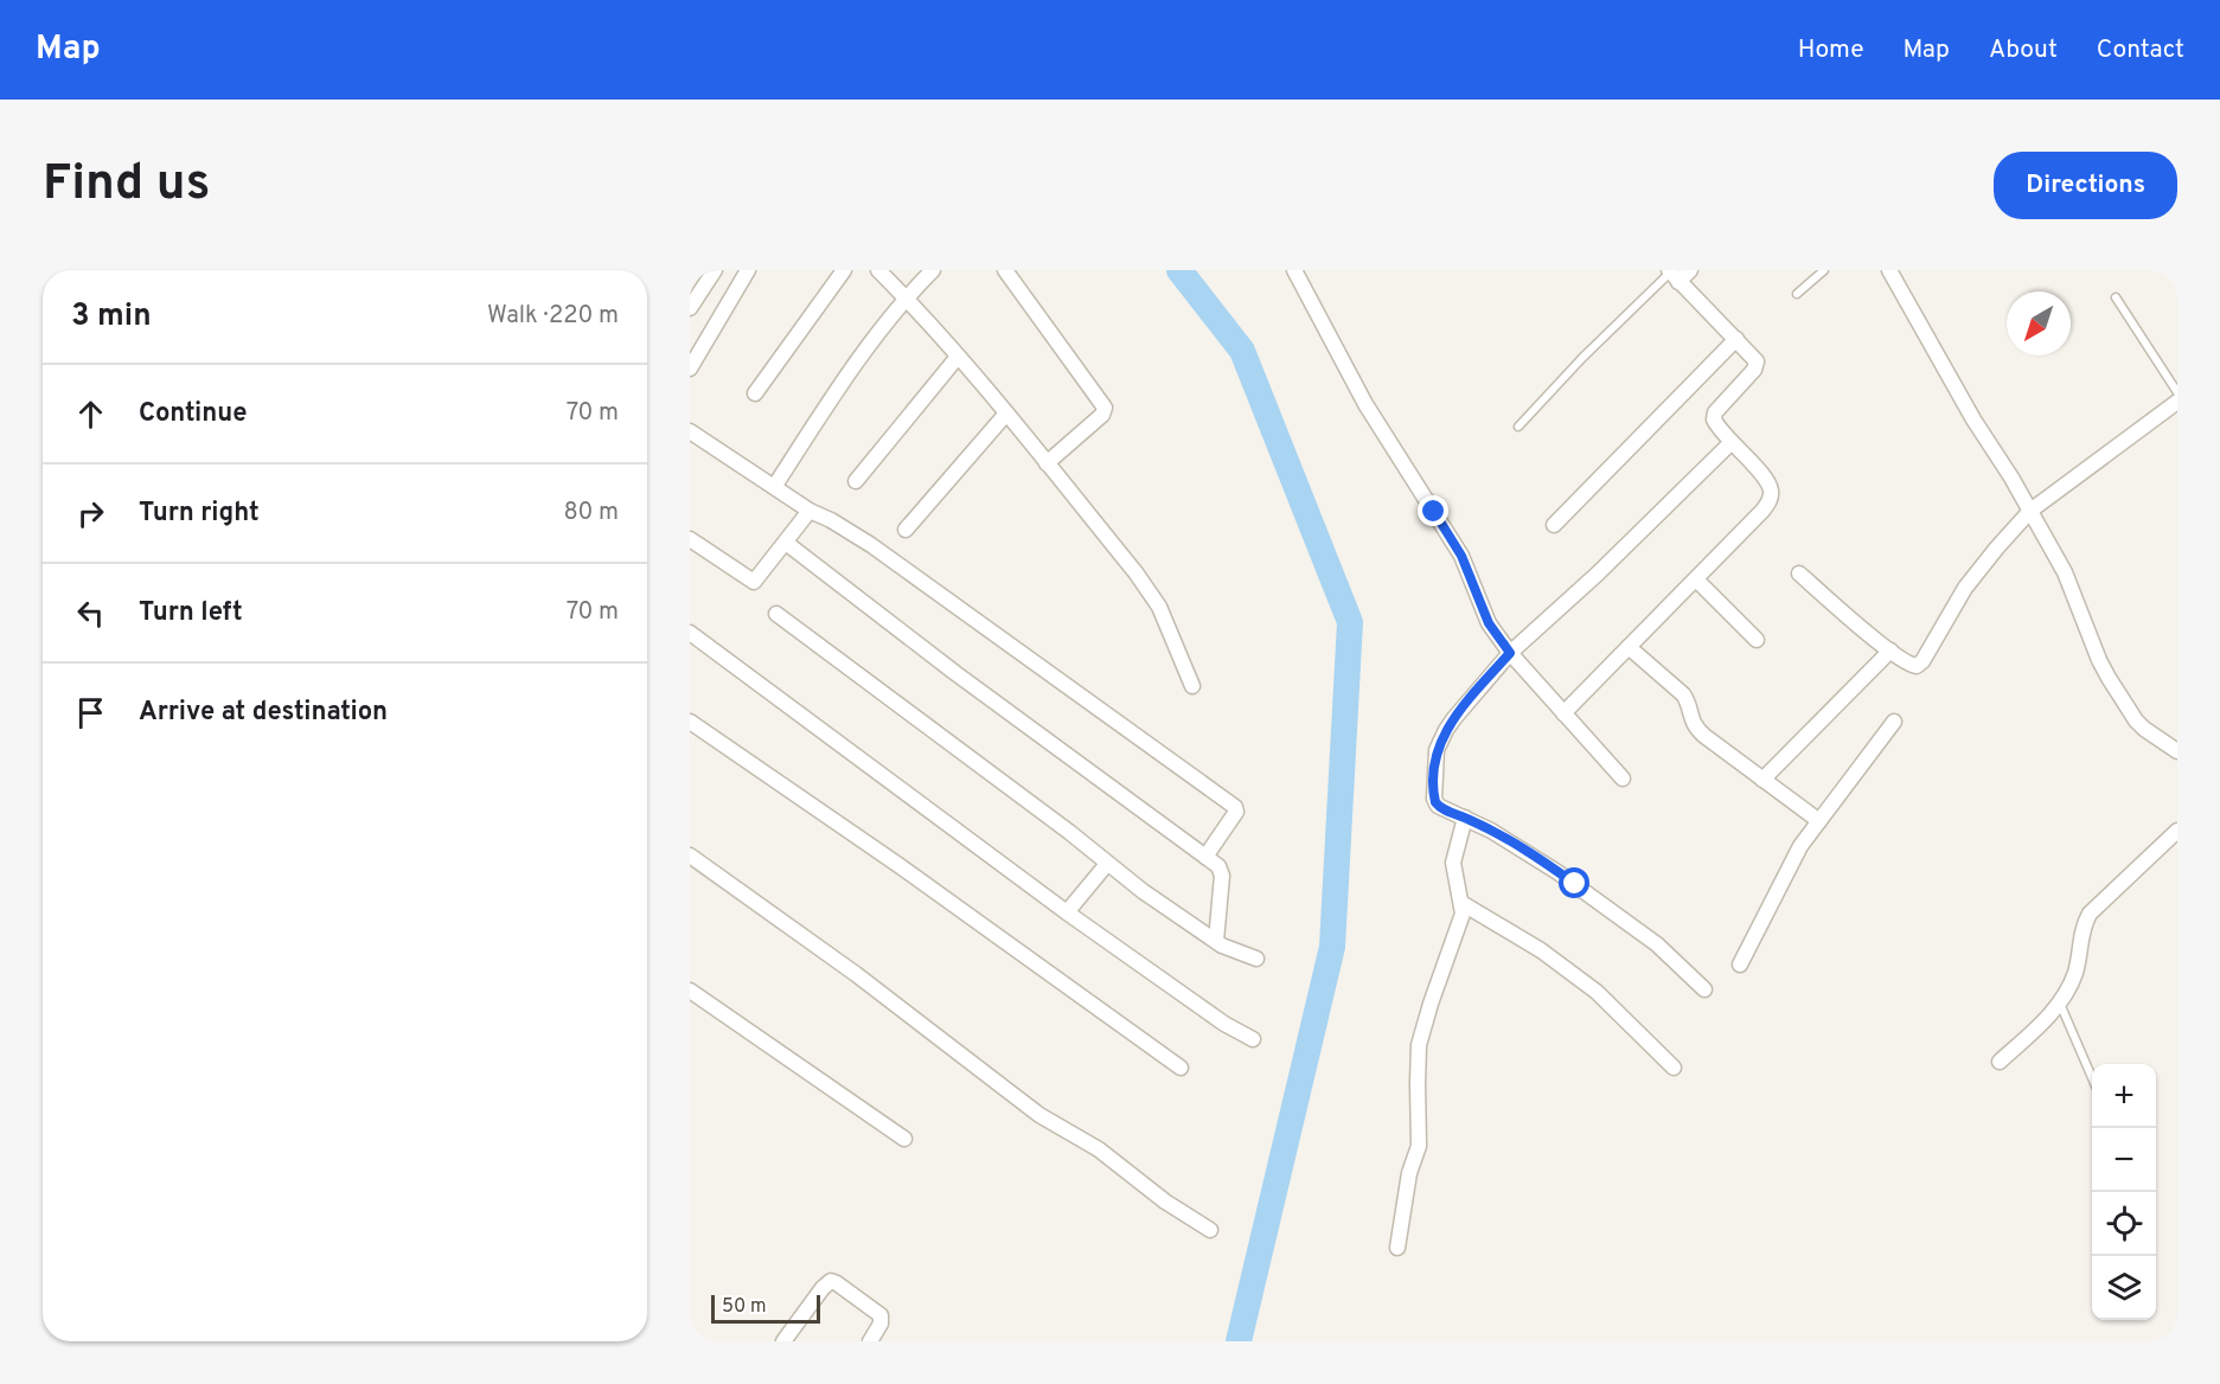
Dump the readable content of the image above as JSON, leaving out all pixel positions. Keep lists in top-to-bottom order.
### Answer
{
  "scale_bar": "50 m",
  "north": "bottom left",
  "page": {
    "header": "Map",
    "nav": [
      "Home",
      "Map",
      "About",
      "Contact"
    ],
    "buttons": "Directions",
    "title": "Find us",
    "heading": ["3 min", "Walk · 220 m"],
    "list": [
      ["Continue", "70 m"],
      ["Turn right", "80 m"],
      ["Turn left", "70 m"],
      "Arrive at destination"
    ],
    "map_buttons": ["+", "−"],
    "scale": "50 m"
  }
}
